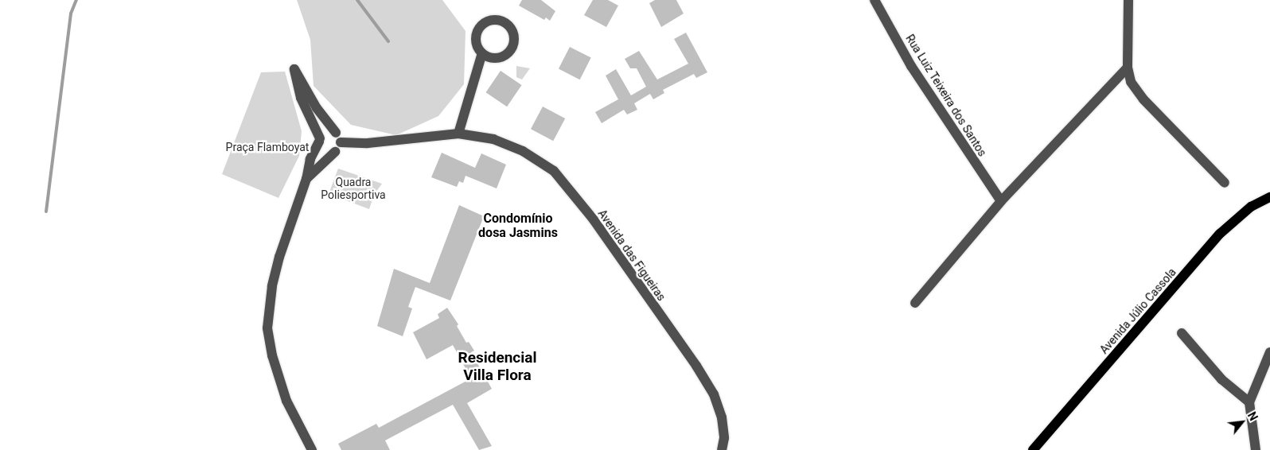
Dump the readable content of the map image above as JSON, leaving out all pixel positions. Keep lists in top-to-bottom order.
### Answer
{
  "streets": {
    "main road": ["Avenida Júlio Cassola"],
    "street": ["Rua Luiz Teixeira dos Santos", "Avenida das Figueiras"]
  },
  "districts": ["Condomínio dosa Jasmins", "Residencial Villa Flora"],
  "parks": ["Praça Flamboyat", "Quadra Poliesportiva"],
  "north": "top right"
}
